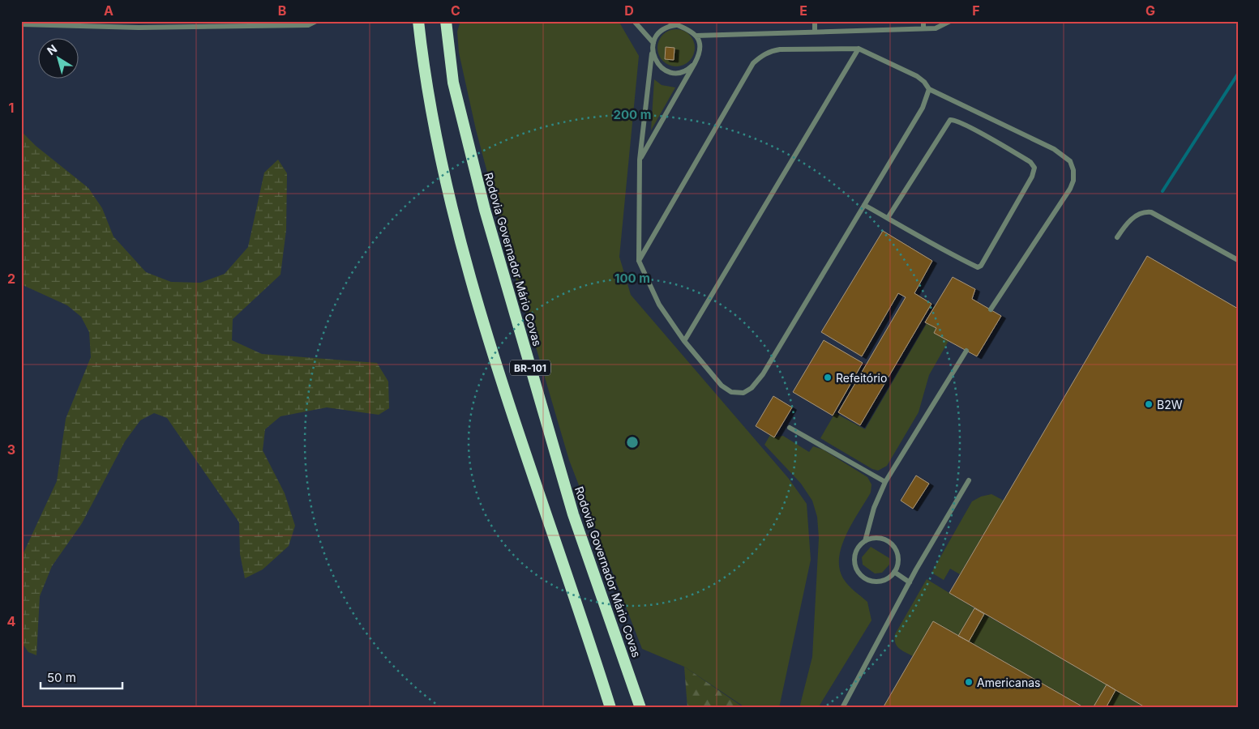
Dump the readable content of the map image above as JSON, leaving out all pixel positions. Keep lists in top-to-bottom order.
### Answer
{
  "streets": {
    "highway": ["Rodovia Governador Mário Covas", "BR-101"]
  },
  "places": ["Refeitório", "B2W", "Americanas"],
  "scale_bar": "50 m",
  "north": "top left",
  "grid": {
    "columns": [
      "A",
      "B",
      "C",
      "D",
      "E",
      "F",
      "G"
    ],
    "rows": [
      "1",
      "2",
      "3",
      "4"
    ]
  },
  "rings": ["200 m", "100 m"]
}
